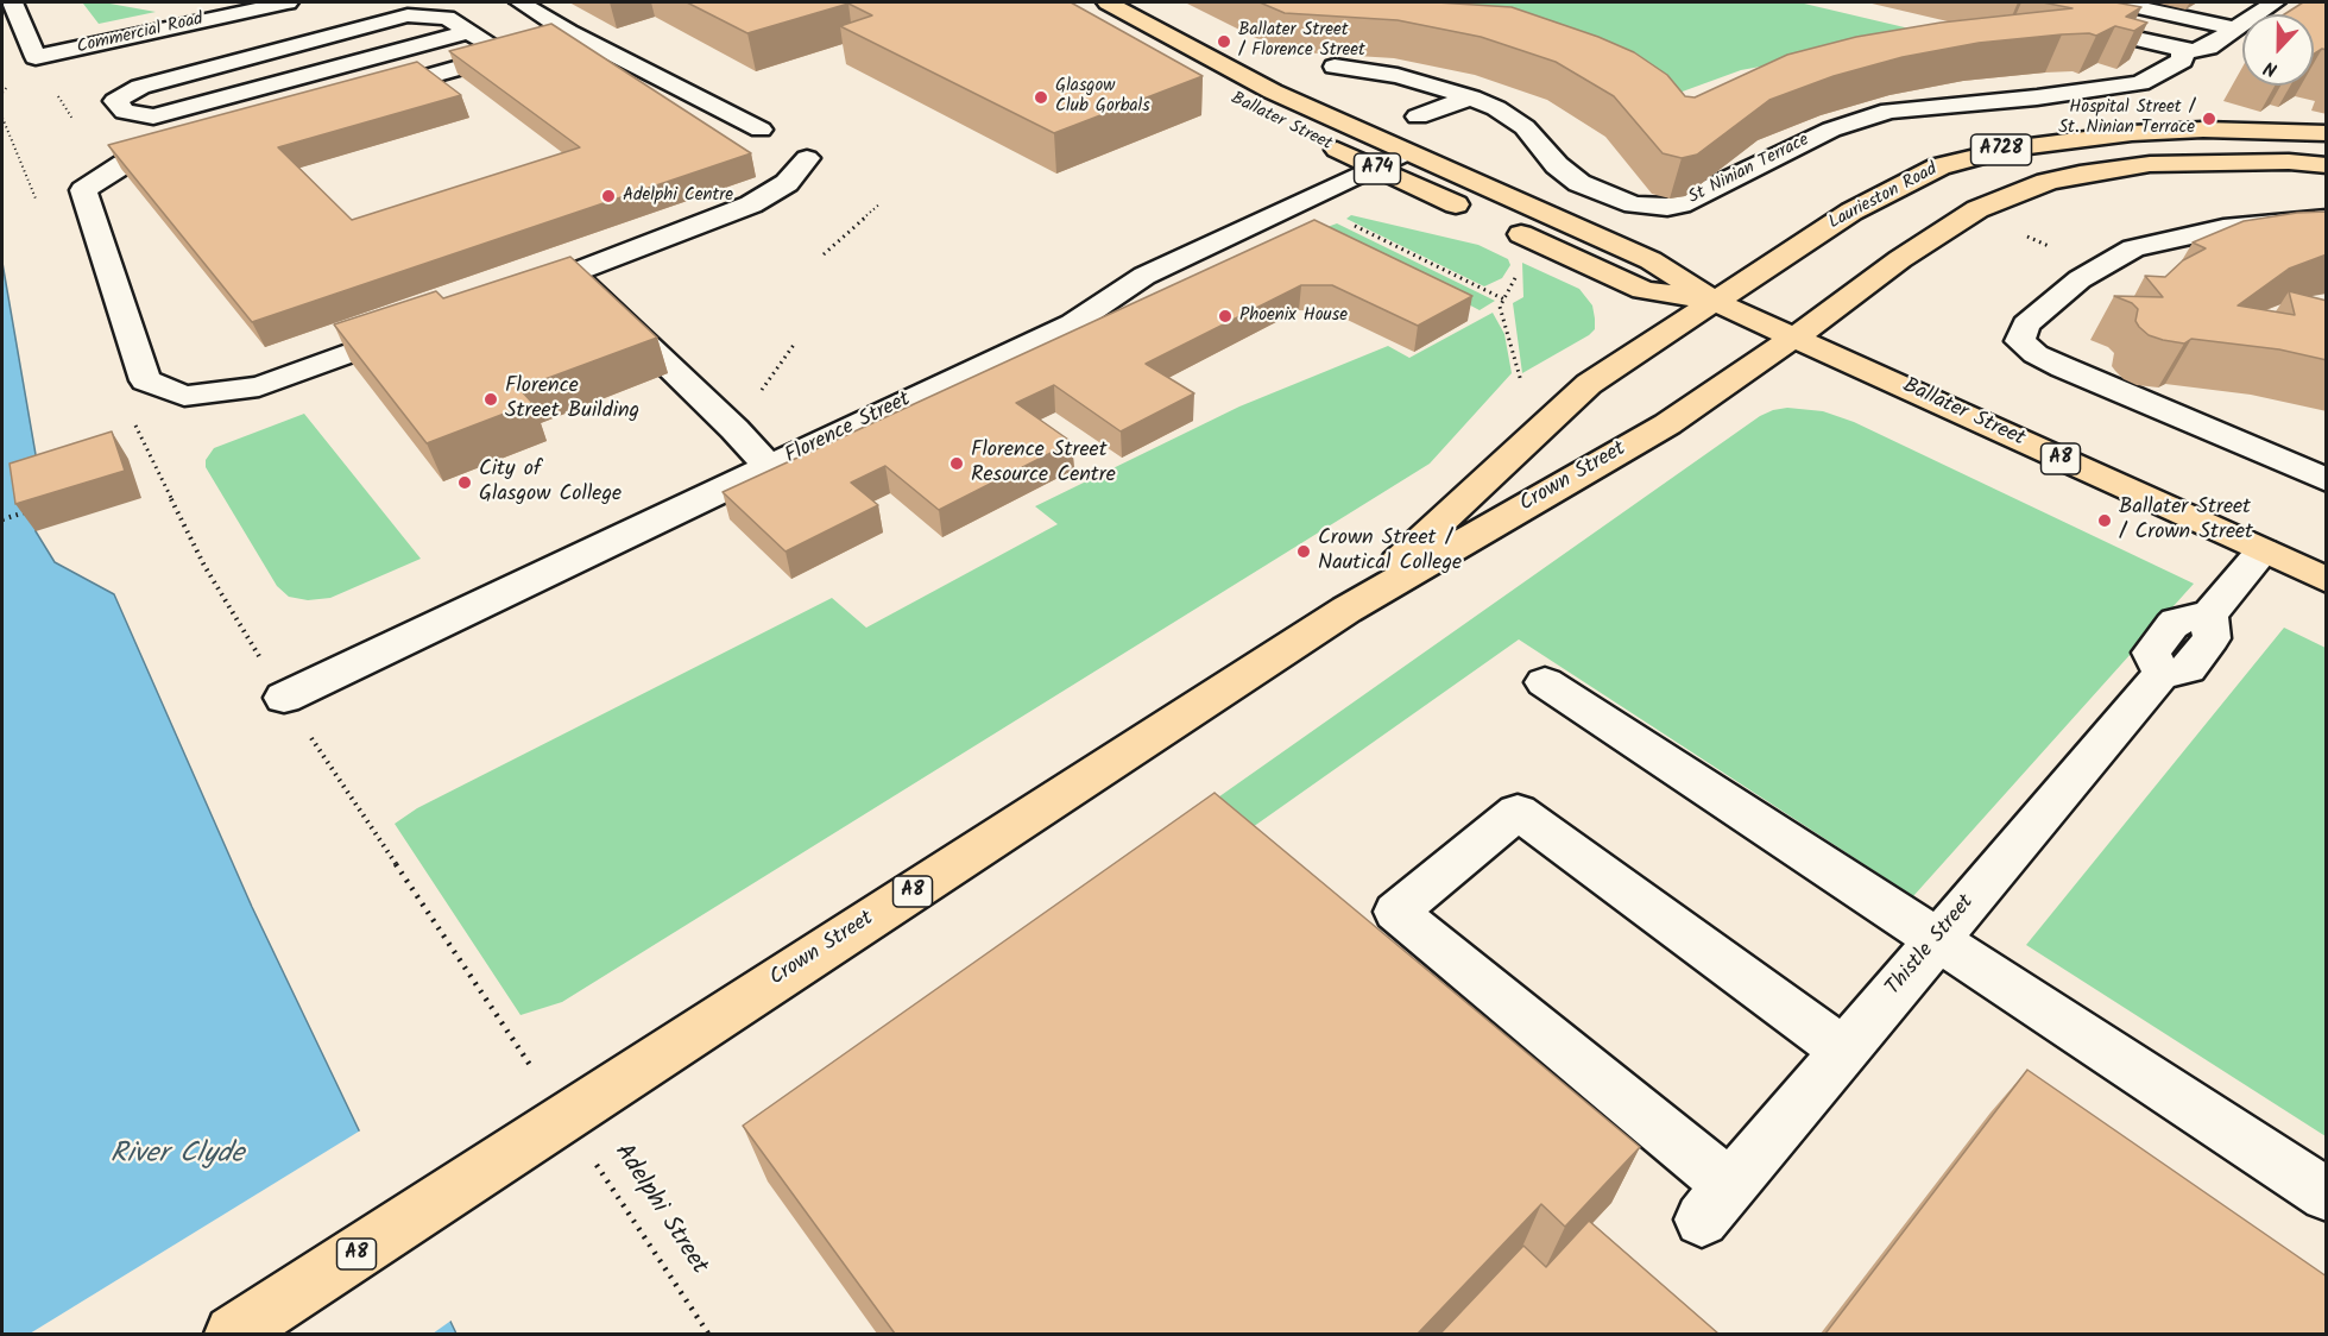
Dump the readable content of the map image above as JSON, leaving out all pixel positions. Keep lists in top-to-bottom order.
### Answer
{
  "streets": {
    "main road": [
      "Ballater Street",
      "A728",
      "A74",
      "Laurieston Road",
      "A8",
      "Crown Street"
    ],
    "street": [
      "Commercial Road",
      "St Ninian Terrace",
      "Florence Street",
      "Thistle Street"
    ],
    "path": ["Adelphi Street"]
  },
  "crossings": [
    ["Ballater Street", "A728"],
    ["Ballater Street", "Laurieston Road"],
    ["Ballater Street", "Florence Street"],
    ["Ballater Street", "Crown Street"],
    ["Ballater Street", "Thistle Street"],
    ["A728", "Crown Street"],
    ["Laurieston Road", "Crown Street"],
    ["Florence Street", "Adelphi Street"],
    ["Crown Street", "Adelphi Street"]
  ],
  "water": ["River Clyde"],
  "places": [
    "Ballater Street / Florence Street",
    "Glasgow Club Gorbals",
    "Hospital Street / St. Ninian Terrace",
    "Adelphi Centre",
    "Phoenix House",
    "Florence Street Building",
    "Florence Street Resource Centre",
    "City of Glasgow College",
    "Ballater Street / Crown Street",
    "Crown Street / Nautical College"
  ],
  "north": "bottom"
}
